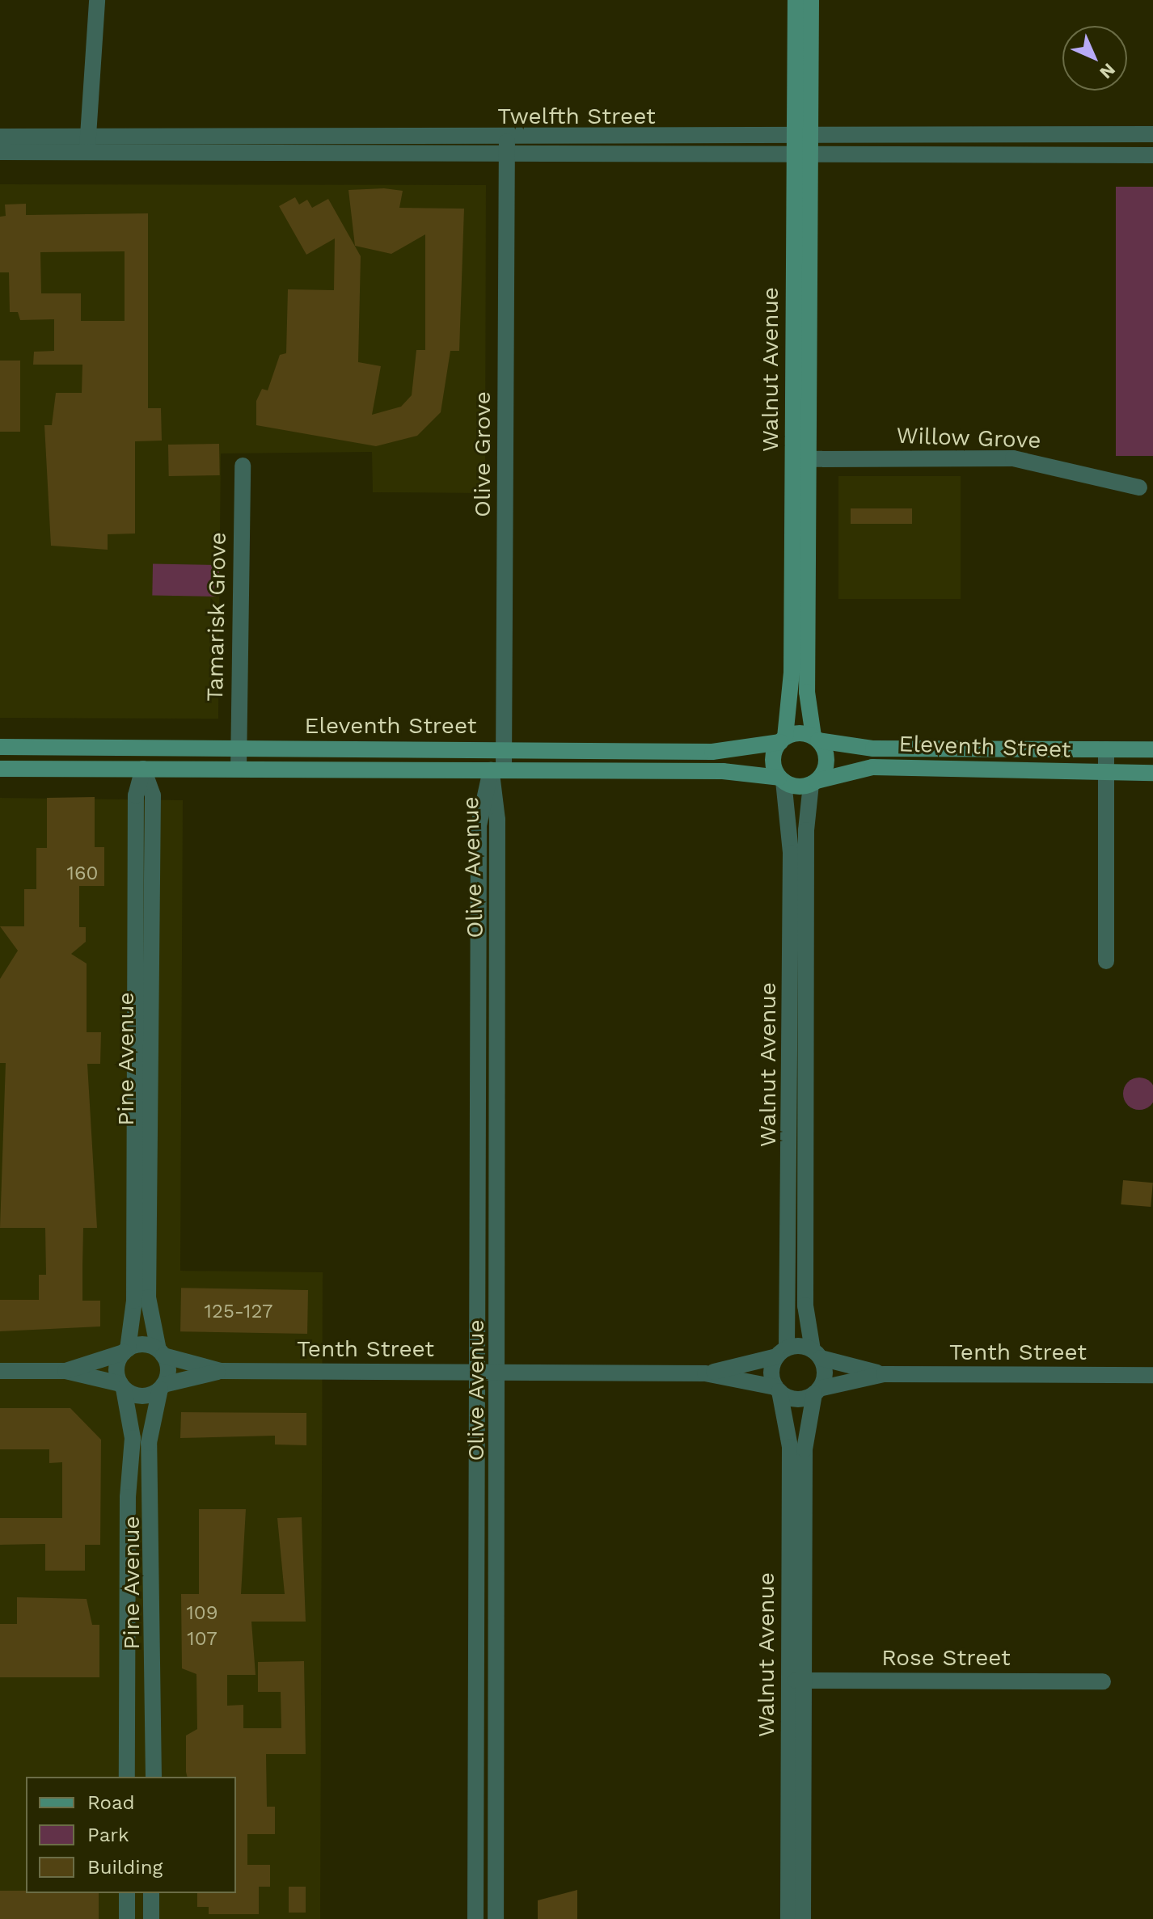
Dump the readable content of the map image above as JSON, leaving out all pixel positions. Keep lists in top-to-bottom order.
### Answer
{
  "streets": {
    "main road": ["Walnut Avenue", "Eleventh Street", "Pine Avenue"],
    "street": [
      "Twelfth Street",
      "Willow Grove",
      "Olive Grove",
      "Tamarisk Grove",
      "Olive Avenue",
      "Tenth Street",
      "Rose Street"
    ]
  },
  "crossings": [
    ["Twelfth Street", "Walnut Avenue"],
    ["Twelfth Street", "Olive Grove"],
    ["Walnut Avenue", "Willow Grove"],
    ["Walnut Avenue", "Eleventh Street"],
    ["Walnut Avenue", "Tenth Street"],
    ["Walnut Avenue", "Rose Street"],
    ["Olive Grove", "Eleventh Street"],
    ["Olive Grove", "Olive Avenue"],
    ["Tamarisk Grove", "Eleventh Street"],
    ["Eleventh Street", "Olive Avenue"],
    ["Eleventh Street", "Pine Avenue"],
    ["Olive Avenue", "Tenth Street"],
    ["Pine Avenue", "Tenth Street"]
  ],
  "house_numbers": [
    "160",
    "125-127",
    "109",
    "107"
  ],
  "legend": ["Road", "Park", "Building"],
  "north": "bottom right"
}
